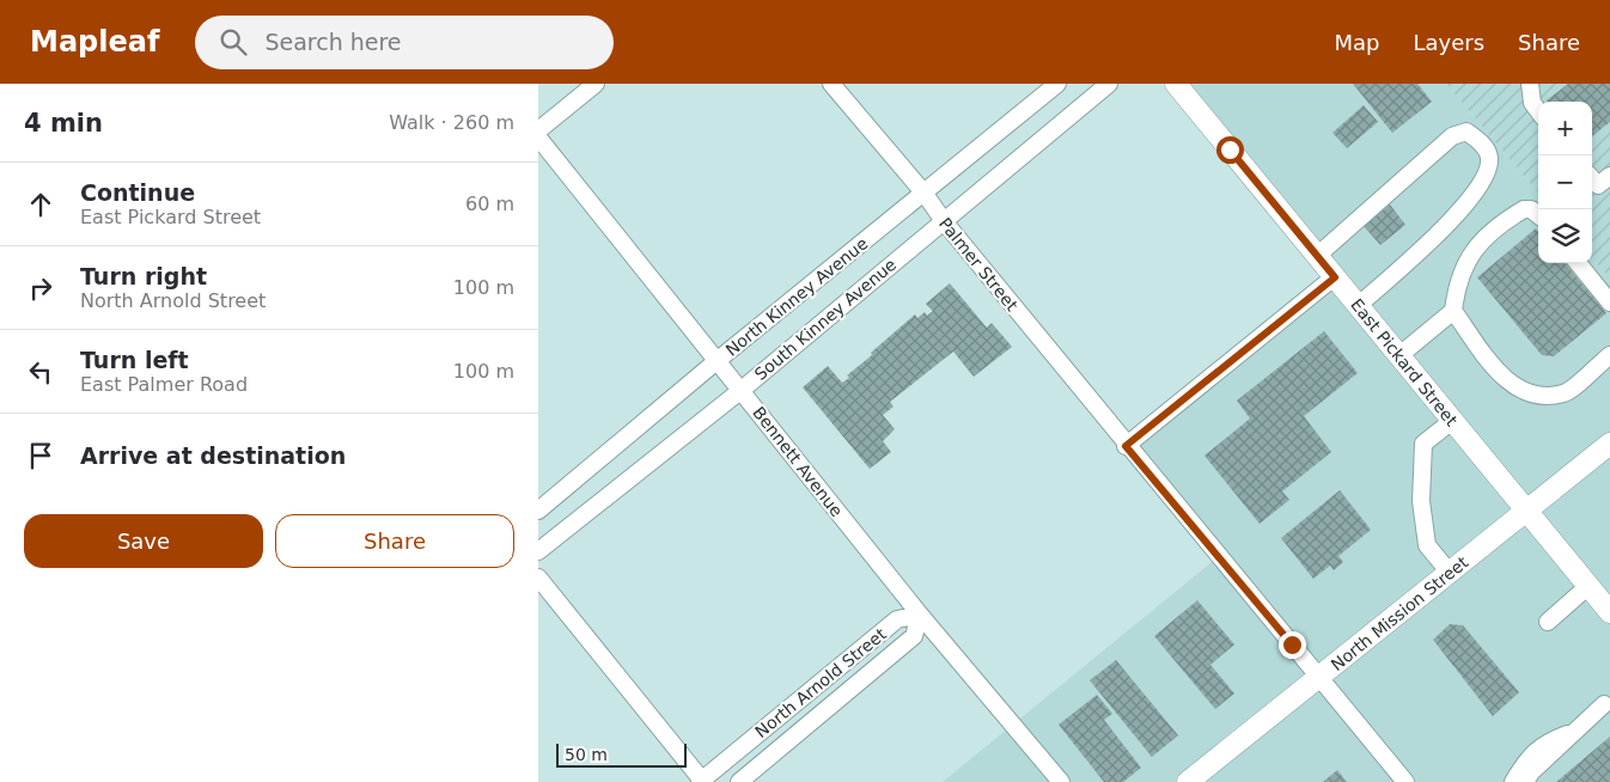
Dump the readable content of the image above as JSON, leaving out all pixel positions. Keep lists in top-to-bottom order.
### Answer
{
  "streets": {
    "main road": ["East Pickard Street", "North Mission Street"],
    "street": [
      "Palmer Street",
      "North Kinney Avenue",
      "South Kinney Avenue",
      "Bennett Avenue",
      "North Arnold Street"
    ]
  },
  "crossings": [
    ["Palmer Street", "North Kinney Avenue"],
    ["Palmer Street", "South Kinney Avenue"],
    ["Palmer Street", "North Mission Street"],
    ["North Kinney Avenue", "Bennett Avenue"],
    ["South Kinney Avenue", "Bennett Avenue"],
    ["East Pickard Street", "North Mission Street"],
    ["Bennett Avenue", "North Arnold Street"]
  ],
  "scale_bar": "50 m",
  "page": {
    "header": "Mapleaf",
    "search": "Search here",
    "nav": ["Map", "Layers", "Share"],
    "heading": ["4 min", "Walk · 260 m"],
    "map_buttons": ["+", "−"],
    "list": [
      ["Continue", "East Pickard Street", "60 m"],
      ["Turn right", "North Arnold Street", "100 m"],
      ["Turn left", "East Palmer Road", "100 m"],
      "Arrive at destination"
    ],
    "buttons": ["Save", "Share"],
    "scale": "50 m"
  }
}
